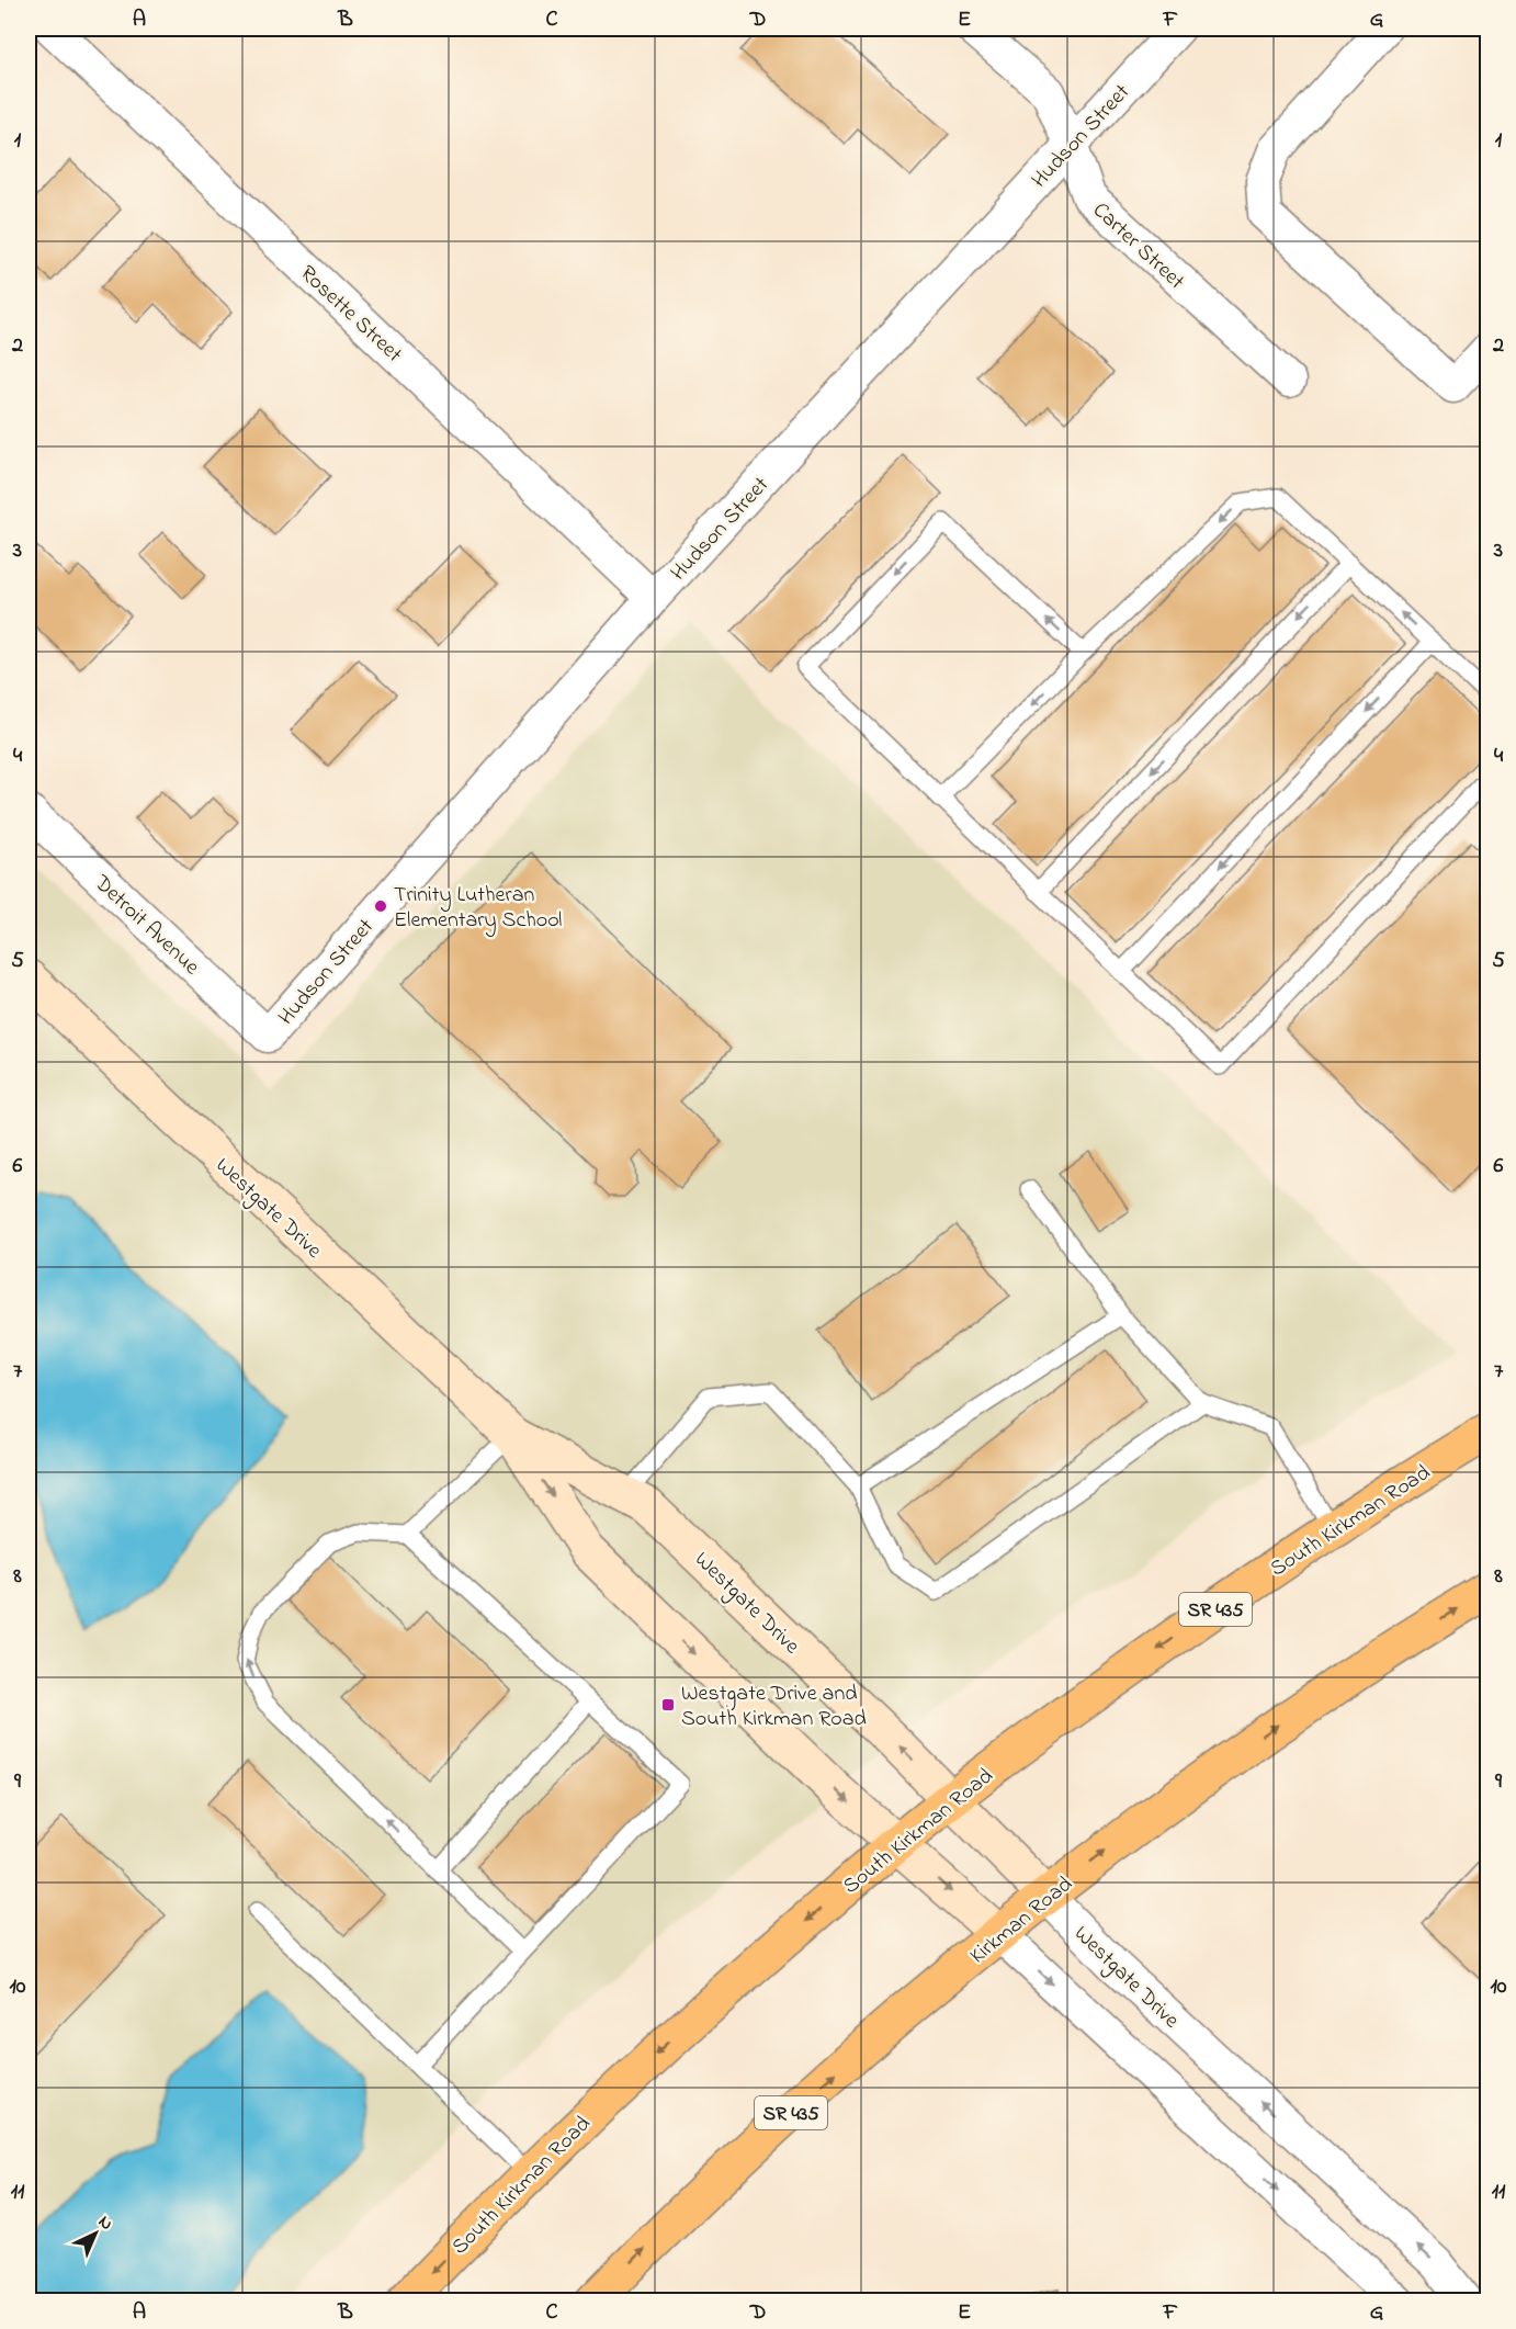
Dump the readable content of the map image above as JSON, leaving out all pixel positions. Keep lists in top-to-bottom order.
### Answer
{
  "streets": {
    "main road": ["South Kirkman Road", "SR 435", "Kirkman Road"],
    "street": [
      "Hudson Street",
      "Carter Street",
      "Rosette Street",
      "Detroit Avenue",
      "Westgate Drive"
    ]
  },
  "crossings": [
    ["Hudson Street", "Carter Street"],
    ["Hudson Street", "Rosette Street"],
    ["Hudson Street", "Detroit Avenue"],
    ["Westgate Drive", "South Kirkman Road"],
    ["Westgate Drive", "Kirkman Road"]
  ],
  "one_way": ["South Kirkman Road", "Kirkman Road"],
  "places": {
    "other": ["Trinity Lutheran Elementary School"],
    "transit": ["Westgate Drive and South Kirkman Road"]
  },
  "north": "top right",
  "grid": {
    "columns": [
      "A",
      "B",
      "C",
      "D",
      "E",
      "F",
      "G"
    ],
    "rows": [
      "1",
      "2",
      "3",
      "4",
      "5",
      "6",
      "7",
      "8",
      "9",
      "10",
      "11"
    ]
  }
}
